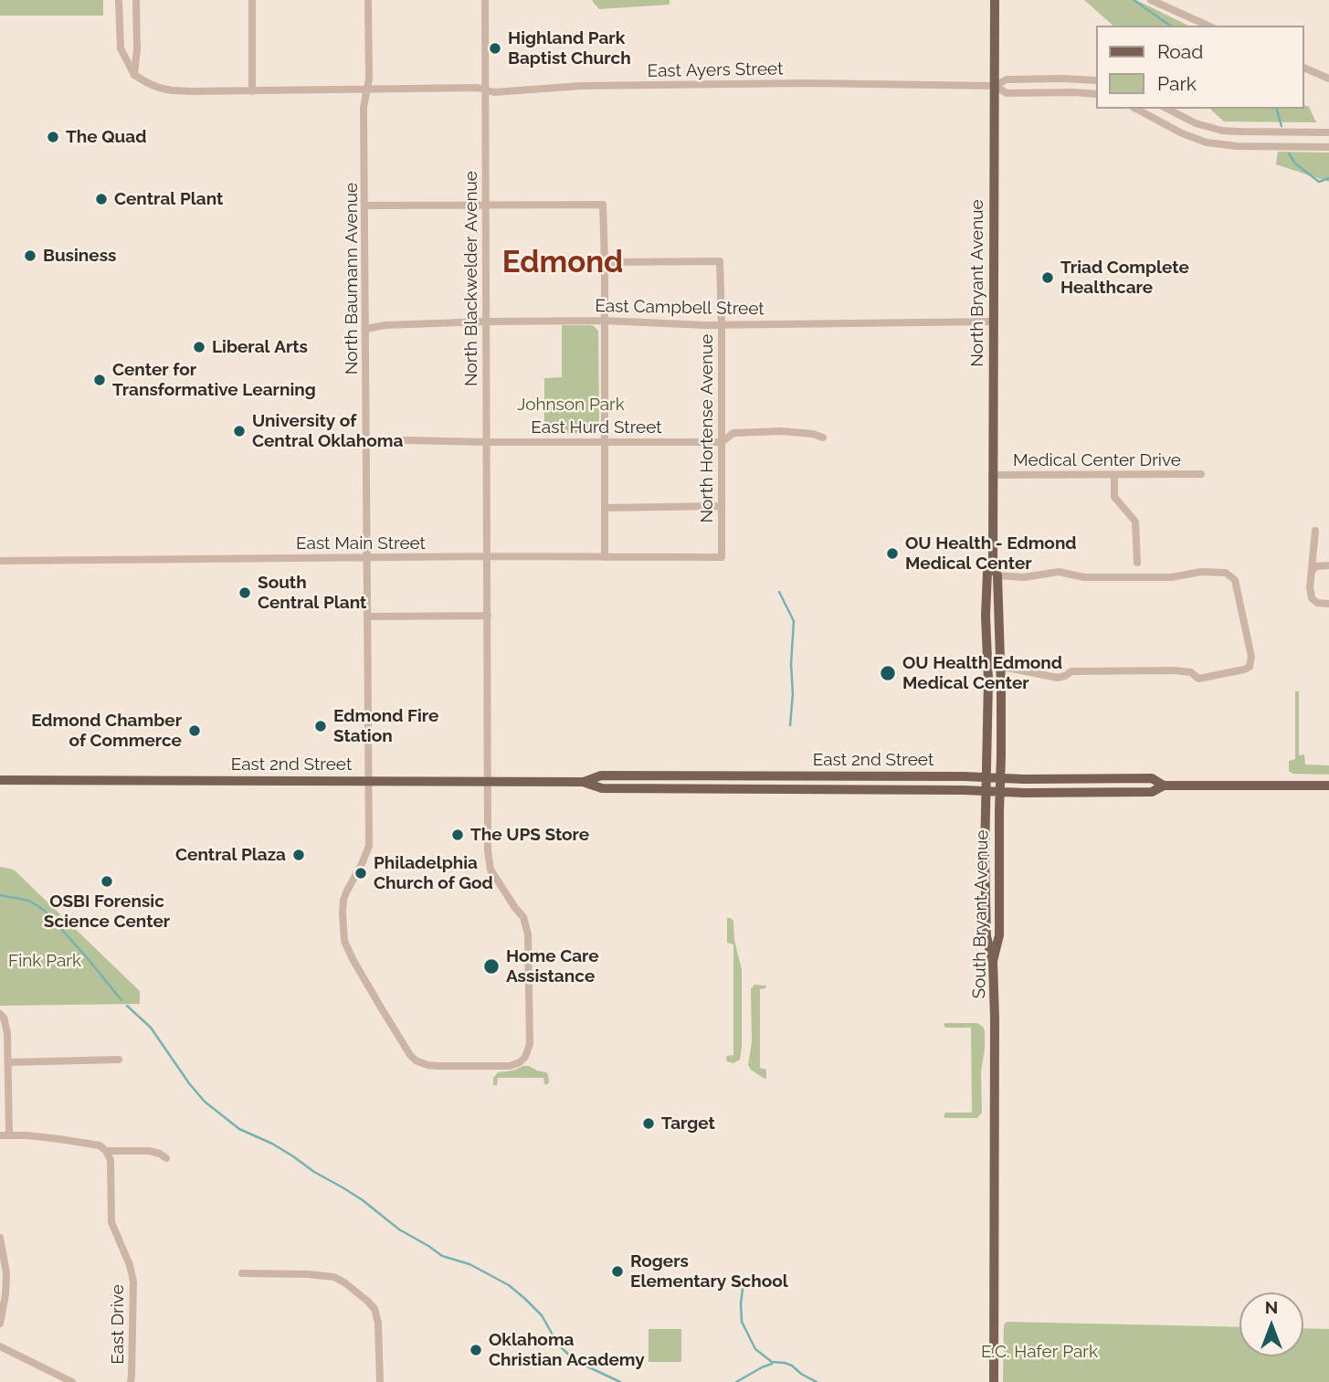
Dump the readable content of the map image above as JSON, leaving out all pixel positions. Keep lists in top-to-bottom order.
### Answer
{
  "streets": {
    "main road": ["North Bryant Avenue", "East 2nd Street", "South Bryant Avenue"],
    "street": [
      "East Ayers Street",
      "North Baumann Avenue",
      "North Blackwelder Avenue",
      "East Campbell Street",
      "East Hurd Street",
      "North Hortense Avenue",
      "Medical Center Drive",
      "East Main Street",
      "East Drive"
    ]
  },
  "crossings": [
    ["East Ayers Street", "North Baumann Avenue"],
    ["East Ayers Street", "North Blackwelder Avenue"],
    ["East Ayers Street", "North Bryant Avenue"],
    ["North Baumann Avenue", "North Blackwelder Avenue"],
    ["North Baumann Avenue", "East Campbell Street"],
    ["North Baumann Avenue", "East Hurd Street"],
    ["North Baumann Avenue", "East Main Street"],
    ["North Baumann Avenue", "East 2nd Street"],
    ["North Blackwelder Avenue", "East Campbell Street"],
    ["North Blackwelder Avenue", "East Hurd Street"],
    ["North Blackwelder Avenue", "East Main Street"],
    ["North Blackwelder Avenue", "East 2nd Street"],
    ["North Bryant Avenue", "East Campbell Street"],
    ["North Bryant Avenue", "Medical Center Drive"],
    ["North Bryant Avenue", "South Bryant Avenue"],
    ["East Campbell Street", "North Hortense Avenue"],
    ["East Hurd Street", "North Hortense Avenue"],
    ["North Hortense Avenue", "East Main Street"],
    ["East 2nd Street", "South Bryant Avenue"]
  ],
  "districts": ["Edmond"],
  "parks": ["Johnson Park", "Fink Park", "E.C. Hafer Park"],
  "places": [
    "Highland Park Baptist Church",
    "The Quad",
    "Central Plant",
    "Business",
    "Triad Complete Healthcare",
    "Liberal Arts",
    "Center for Transformative Learning",
    "University of Central Oklahoma",
    "OU Health - Edmond Medical Center",
    "South Central Plant",
    "OU Health Edmond Medical Center",
    "Edmond Fire Station",
    "Edmond Chamber of Commerce",
    "The UPS Store",
    "Central Plaza",
    "Philadelphia Church of God",
    "OSBI Forensic Science Center",
    "Home Care Assistance",
    "Target",
    "Rogers Elementary School",
    "Oklahoma Christian Academy"
  ],
  "legend": ["Road", "Park"],
  "north": "top"
}
